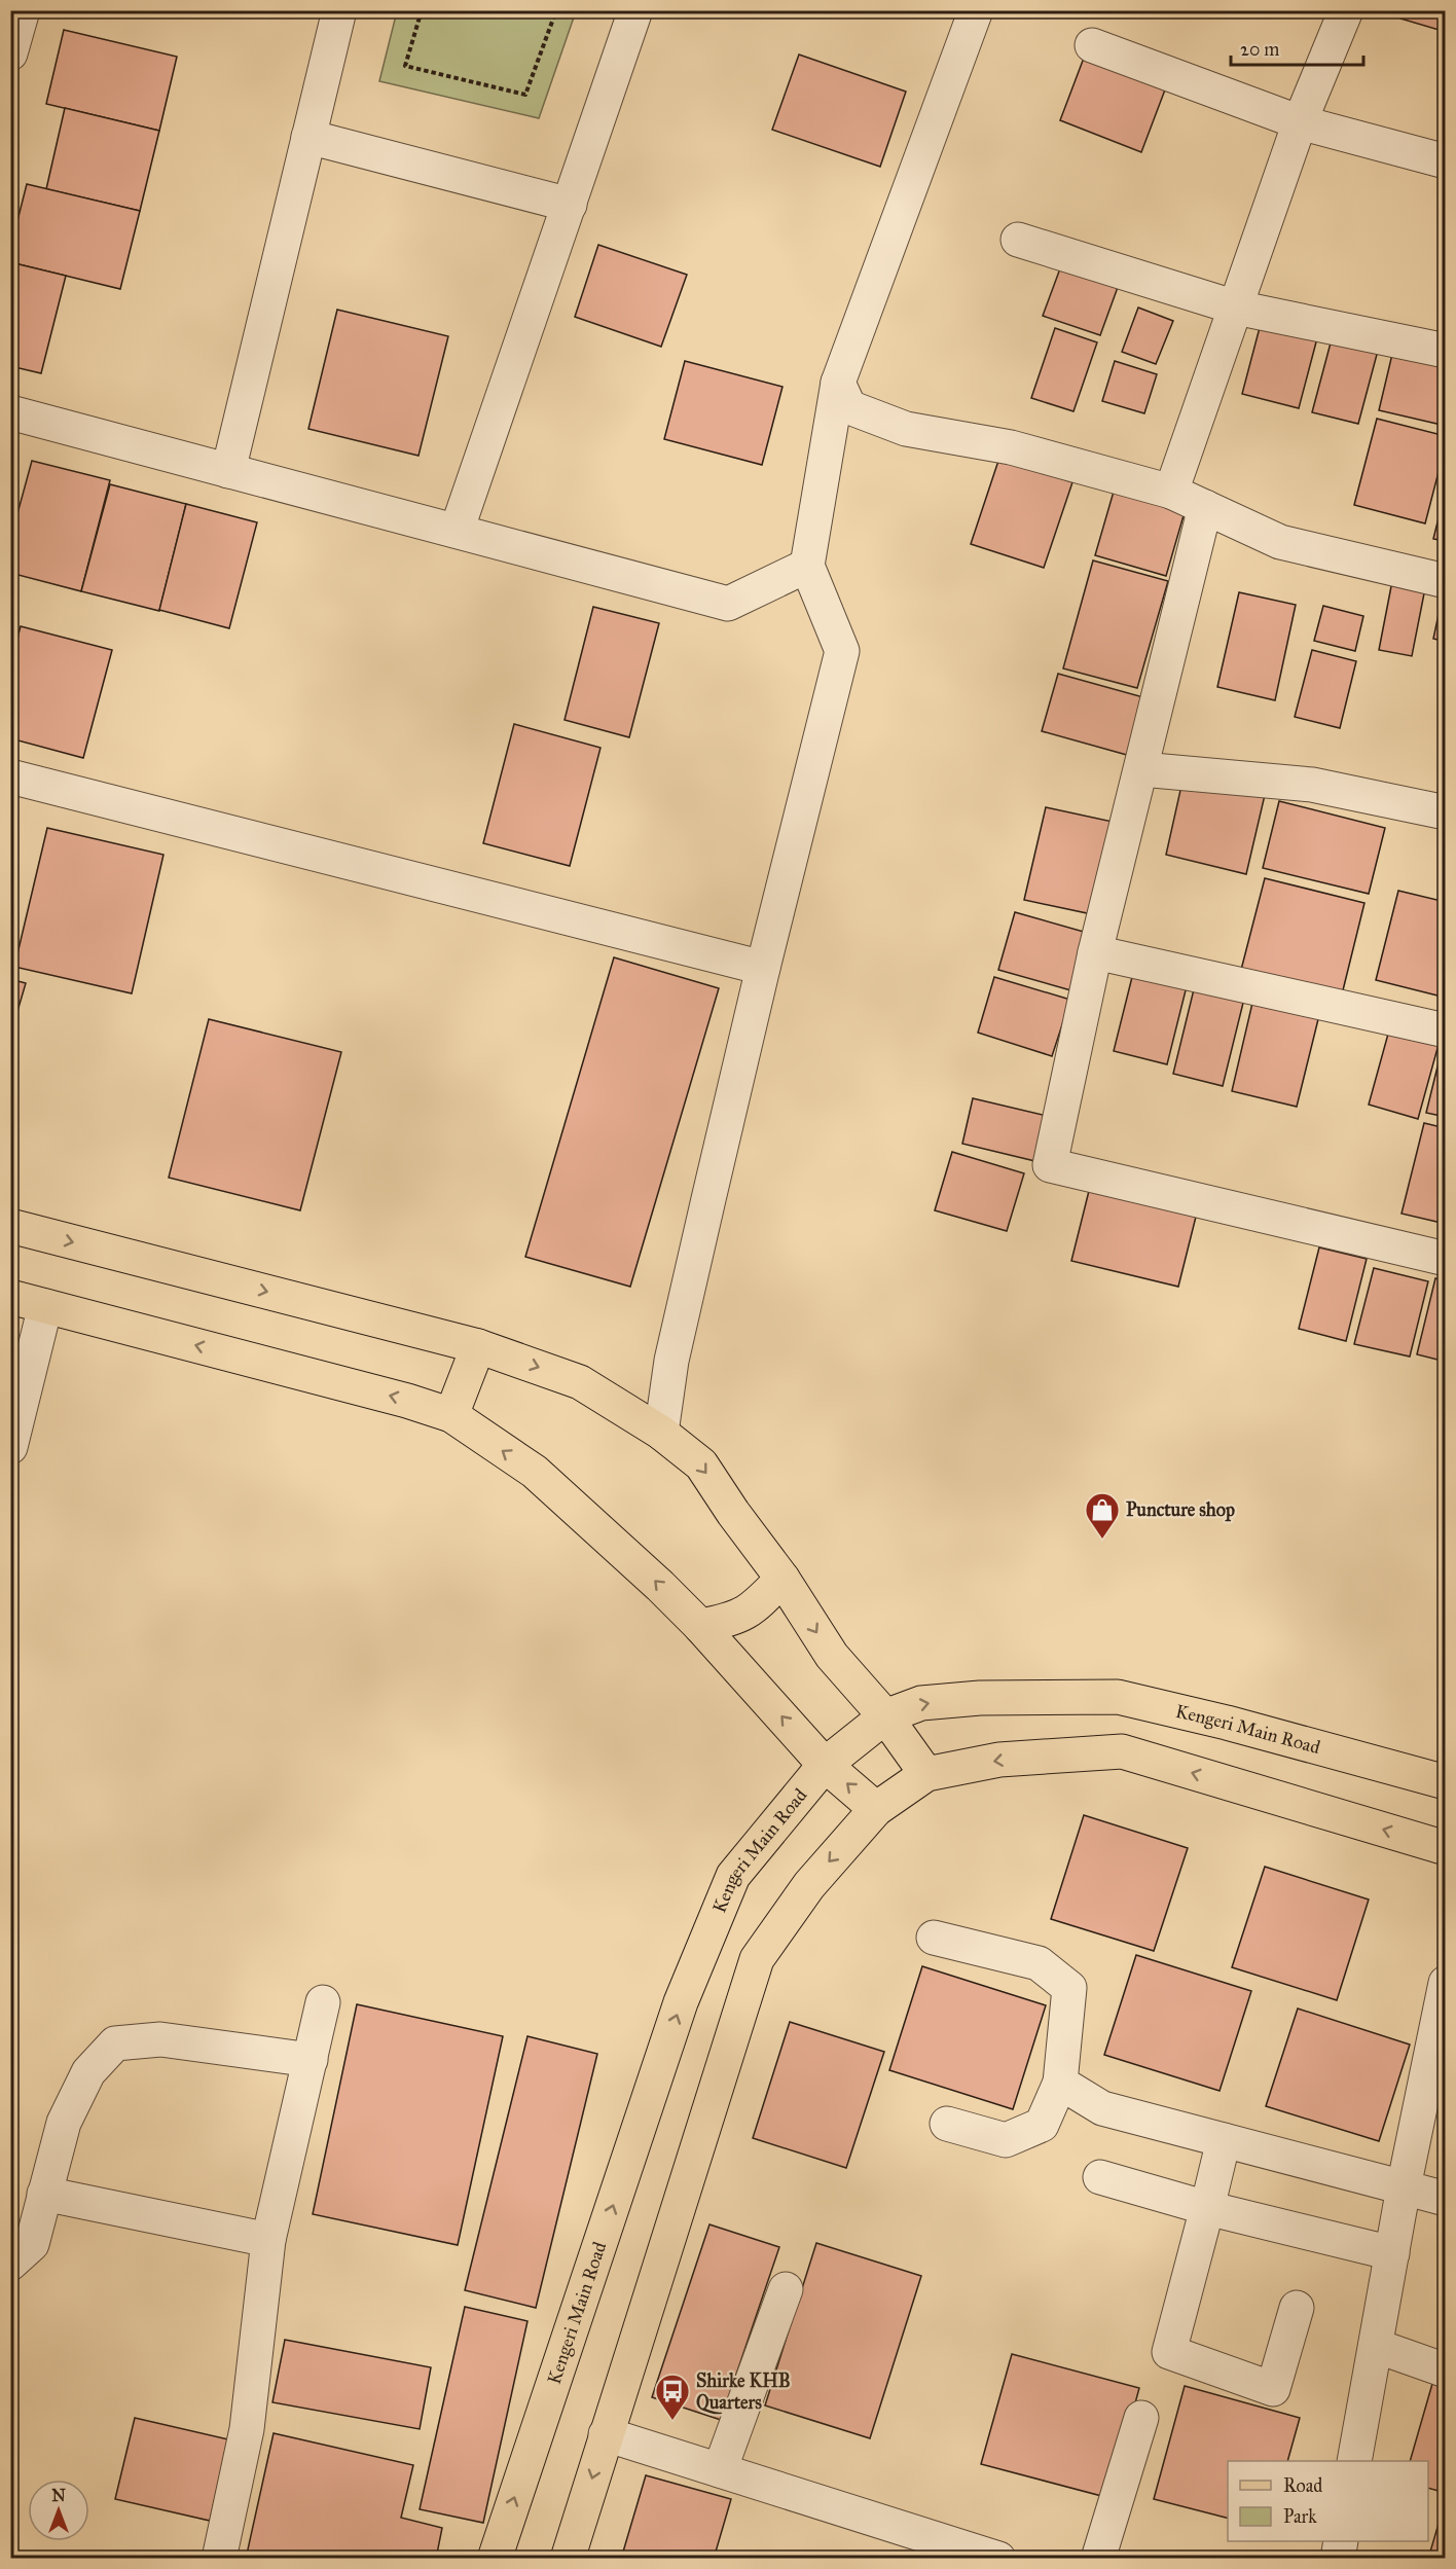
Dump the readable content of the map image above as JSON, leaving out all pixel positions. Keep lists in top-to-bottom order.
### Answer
{
  "streets": {
    "main road": ["Kengeri Main Road"]
  },
  "places": {
    "shop": ["Puncture shop"],
    "bus stop": ["Shirke KHB Quarters"]
  },
  "legend": ["Road", "Park"],
  "scale_bar": "20 m",
  "north": "top"
}
